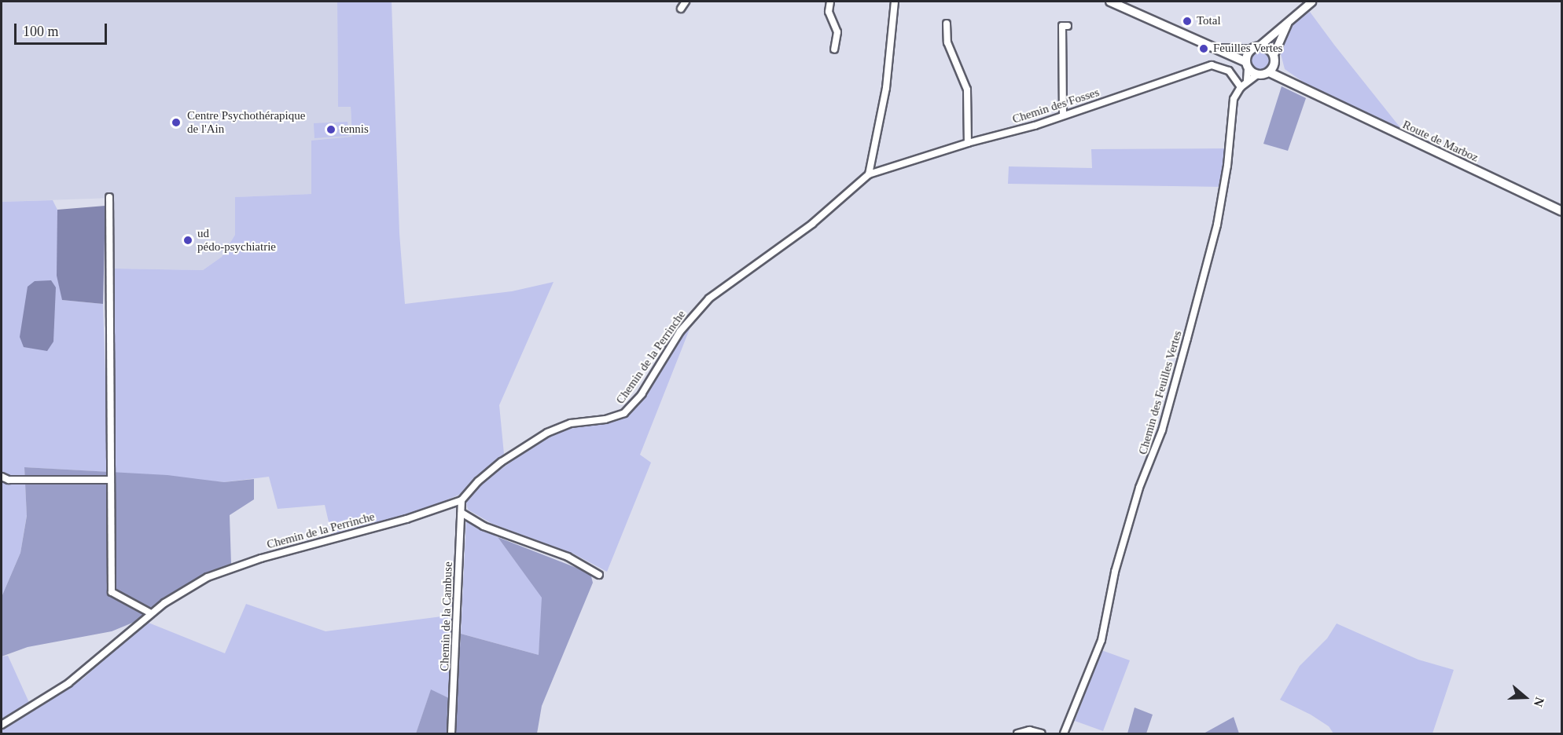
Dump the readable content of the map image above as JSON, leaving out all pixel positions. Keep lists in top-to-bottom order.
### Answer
{
  "streets": {
    "main road": ["Route de Marboz"],
    "street": [
      "Chemin des Fosses",
      "Chemin de la Perrinche",
      "Chemin des Feuilles Vertes",
      "Chemin de la Cambuse"
    ]
  },
  "crossings": [
    ["Chemin des Fosses", "Chemin de la Perrinche"],
    ["Chemin des Fosses", "Chemin des Feuilles Vertes"],
    ["Chemin de la Perrinche", "Chemin de la Cambuse"]
  ],
  "places": [
    "Total",
    "Feuilles Vertes",
    "Centre Psychothérapique de l'Ain",
    "tennis",
    "ud pédo-psychiatrie"
  ],
  "scale_bar": "100 m",
  "north": "right"
}
